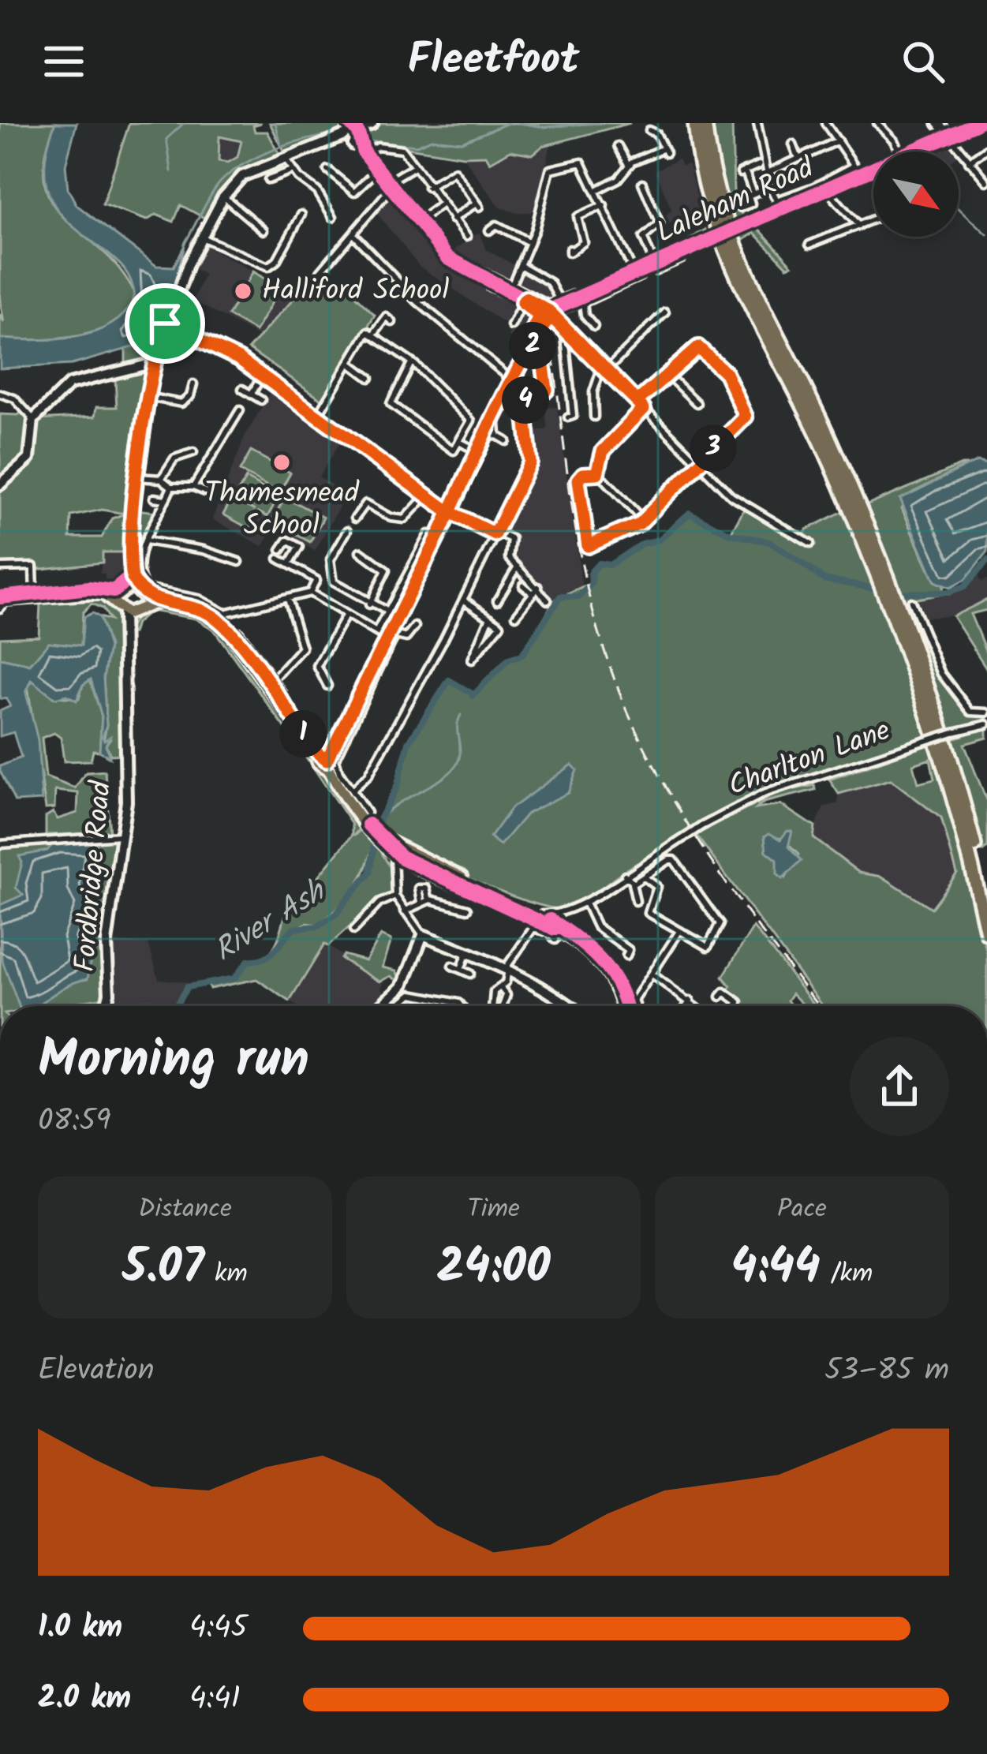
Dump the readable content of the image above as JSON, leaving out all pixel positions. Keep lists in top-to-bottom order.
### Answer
{
  "streets": {
    "main road": ["Laleham Road", "Fordbridge Road"],
    "street": ["Charlton Lane"]
  },
  "water": ["River Ash"],
  "places": ["Halliford School", "Thamesmead School"],
  "north": "bottom right",
  "page": {
    "header": "Fleetfoot",
    "pins": [
      "2",
      "4",
      "3",
      "1"
    ],
    "heading": ["Morning run", "08:59"],
    "stats": [
      ["Distance", "5.07 km"],
      ["Time", "24:00"],
      ["Pace", "4:44 /km"]
    ],
    "chart": ["Elevation", "53–85 m"],
    "list": [
      {
        "name": "1.0 km",
        "note": "4:45"
      },
      {
        "name": "2.0 km",
        "note": "4:41"
      }
    ]
  }
}
